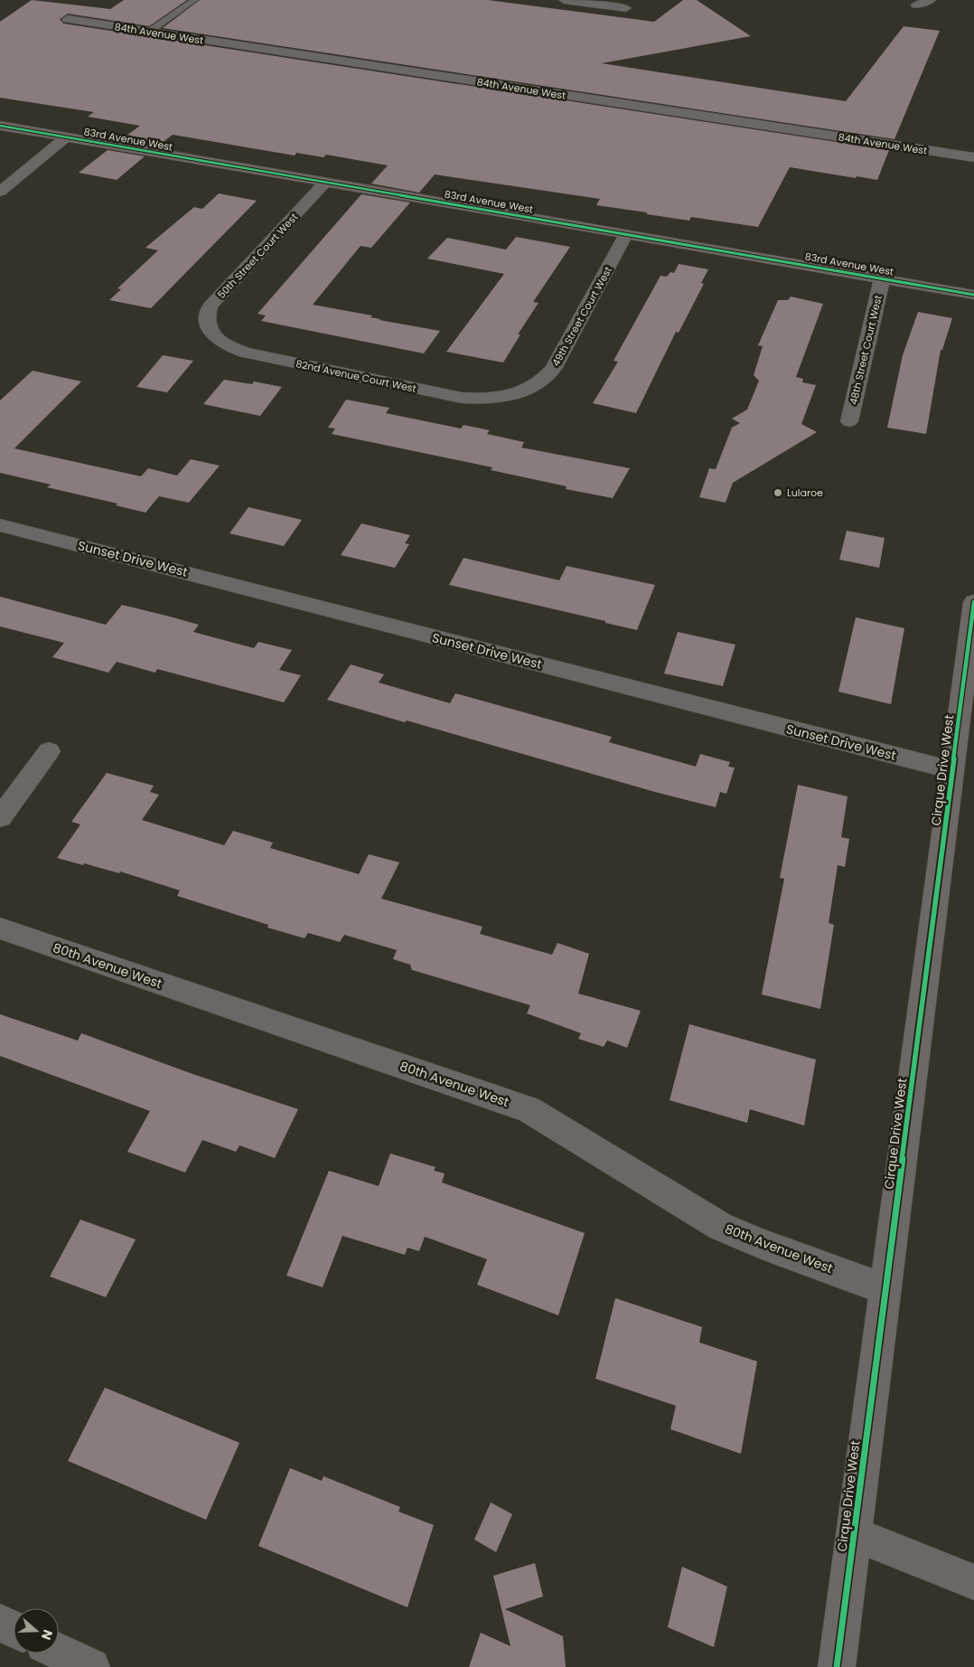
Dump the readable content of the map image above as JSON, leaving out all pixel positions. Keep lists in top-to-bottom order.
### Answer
{
  "streets": {
    "street": [
      "84th Avenue West",
      "83rd Avenue West",
      "50th Street Court West",
      "49th Street Court West",
      "48th Street Court West",
      "82nd Avenue Court West",
      "Sunset Drive West",
      "Cirque Drive West",
      "80th Avenue West"
    ]
  },
  "crossings": [
    ["83rd Avenue West", "50th Street Court West"],
    ["83rd Avenue West", "49th Street Court West"],
    ["83rd Avenue West", "48th Street Court West"],
    ["50th Street Court West", "82nd Avenue Court West"],
    ["49th Street Court West", "82nd Avenue Court West"],
    ["Sunset Drive West", "Cirque Drive West"],
    ["Cirque Drive West", "80th Avenue West"]
  ],
  "places": ["Lularoe"],
  "north": "right"
}
